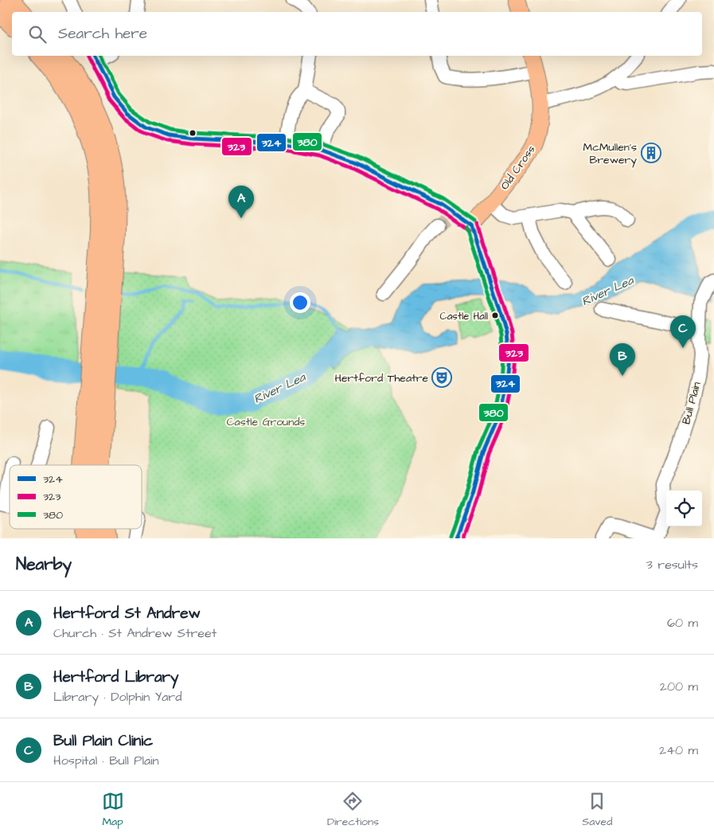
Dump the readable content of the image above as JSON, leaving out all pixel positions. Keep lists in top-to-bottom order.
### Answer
{
  "streets": {
    "main road": ["Old Cross"],
    "street": ["Bull Plain"]
  },
  "water": ["River Lea"],
  "parks": ["Castle Grounds"],
  "places": {
    "building": ["McMullen's Brewery"],
    "other": ["Castle Hall"],
    "theatre": ["Hertford Theatre"]
  },
  "lines": ["transit line 324", "transit line 380", "transit line 323"],
  "legend": ["324", "323", "380"],
  "page": {
    "search": "Search here",
    "pins": ["A", "C", "B"],
    "heading": ["Nearby", "3 results"],
    "list": [
      {
        "mark": "A",
        "name": "Hertford St Andrew",
        "note": "Church · St Andrew Street",
        "value": "60 m"
      },
      {
        "mark": "B",
        "name": "Hertford Library",
        "note": "Library · Dolphin Yard",
        "value": "200 m"
      },
      {
        "mark": "C",
        "name": "Bull Plain Clinic",
        "note": "Hospital · Bull Plain",
        "value": "240 m"
      }
    ],
    "nav": ["Map", "Directions", "Saved"]
  }
}
